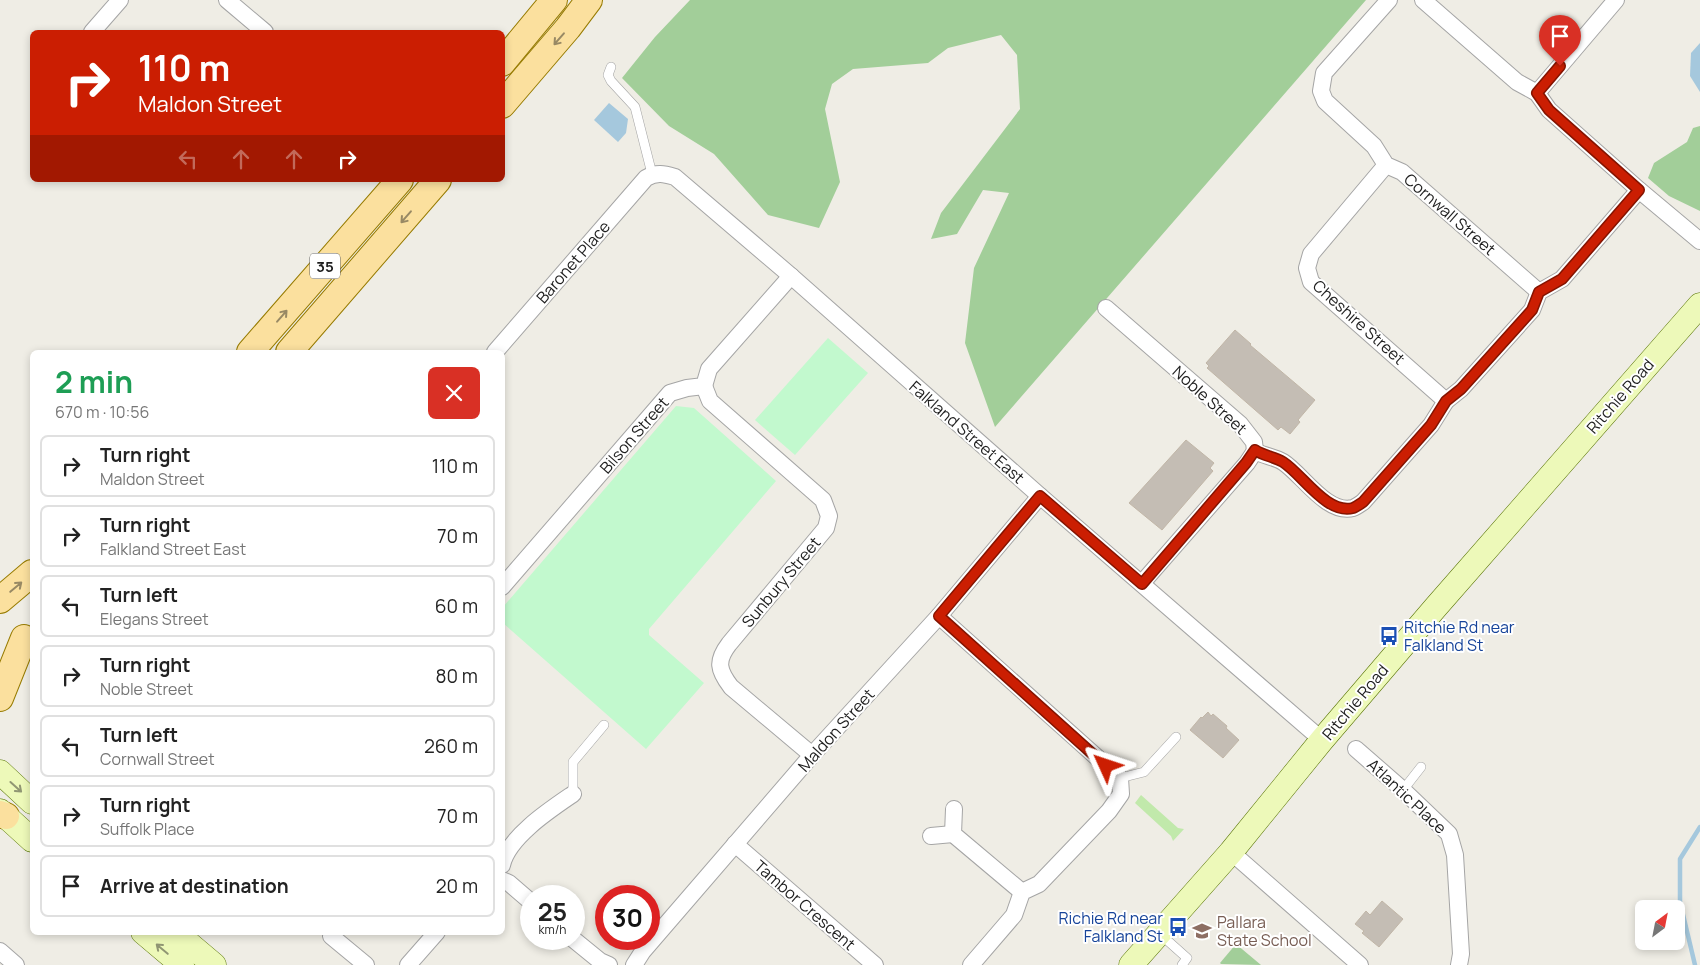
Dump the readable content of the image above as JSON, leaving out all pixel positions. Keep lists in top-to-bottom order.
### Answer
{
  "streets": {
    "main road": ["35"],
    "street": [
      "Cornwall Street",
      "Baronet Place",
      "Cheshire Street",
      "Ritchie Road",
      "Noble Street",
      "Falkland Street East",
      "Bilson Street",
      "Sunbury Street",
      "Maldon Street",
      "Atlantic Place",
      "Tambor Crescent"
    ]
  },
  "crossings": [
    ["Cornwall Street", "Cheshire Street"],
    ["Cornwall Street", "Noble Street"],
    ["Baronet Place", "Falkland Street East"],
    ["Cheshire Street", "Noble Street"],
    ["Ritchie Road", "Falkland Street East"],
    ["Falkland Street East", "Maldon Street"],
    ["Bilson Street", "Sunbury Street"],
    ["Sunbury Street", "Maldon Street"],
    ["Maldon Street", "Tambor Crescent"]
  ],
  "places": {
    "bus stop": ["Ritchie Rd near Falkland St", "Richie Rd near Falkland St"],
    "school or university": ["Pallara State School"]
  },
  "north": "top right",
  "page": {
    "turn": ["110 m", "Maldon Street"],
    "heading": ["2 min", "670 m · 10:56"],
    "list": [
      {
        "name": "Turn right",
        "note": "Maldon Street",
        "value": "110 m"
      },
      {
        "name": "Turn right",
        "note": "Falkland Street East",
        "value": "70 m"
      },
      {
        "name": "Turn left",
        "note": "Elegans Street",
        "value": "60 m"
      },
      {
        "name": "Turn right",
        "note": "Noble Street",
        "value": "80 m"
      },
      {
        "name": "Turn left",
        "note": "Cornwall Street",
        "value": "260 m"
      },
      {
        "name": "Turn right",
        "note": "Suffolk Place",
        "value": "70 m"
      },
      {
        "name": "Arrive at destination",
        "value": "20 m"
      }
    ],
    "speed": "25 km/h",
    "limit": "30"
  }
}
